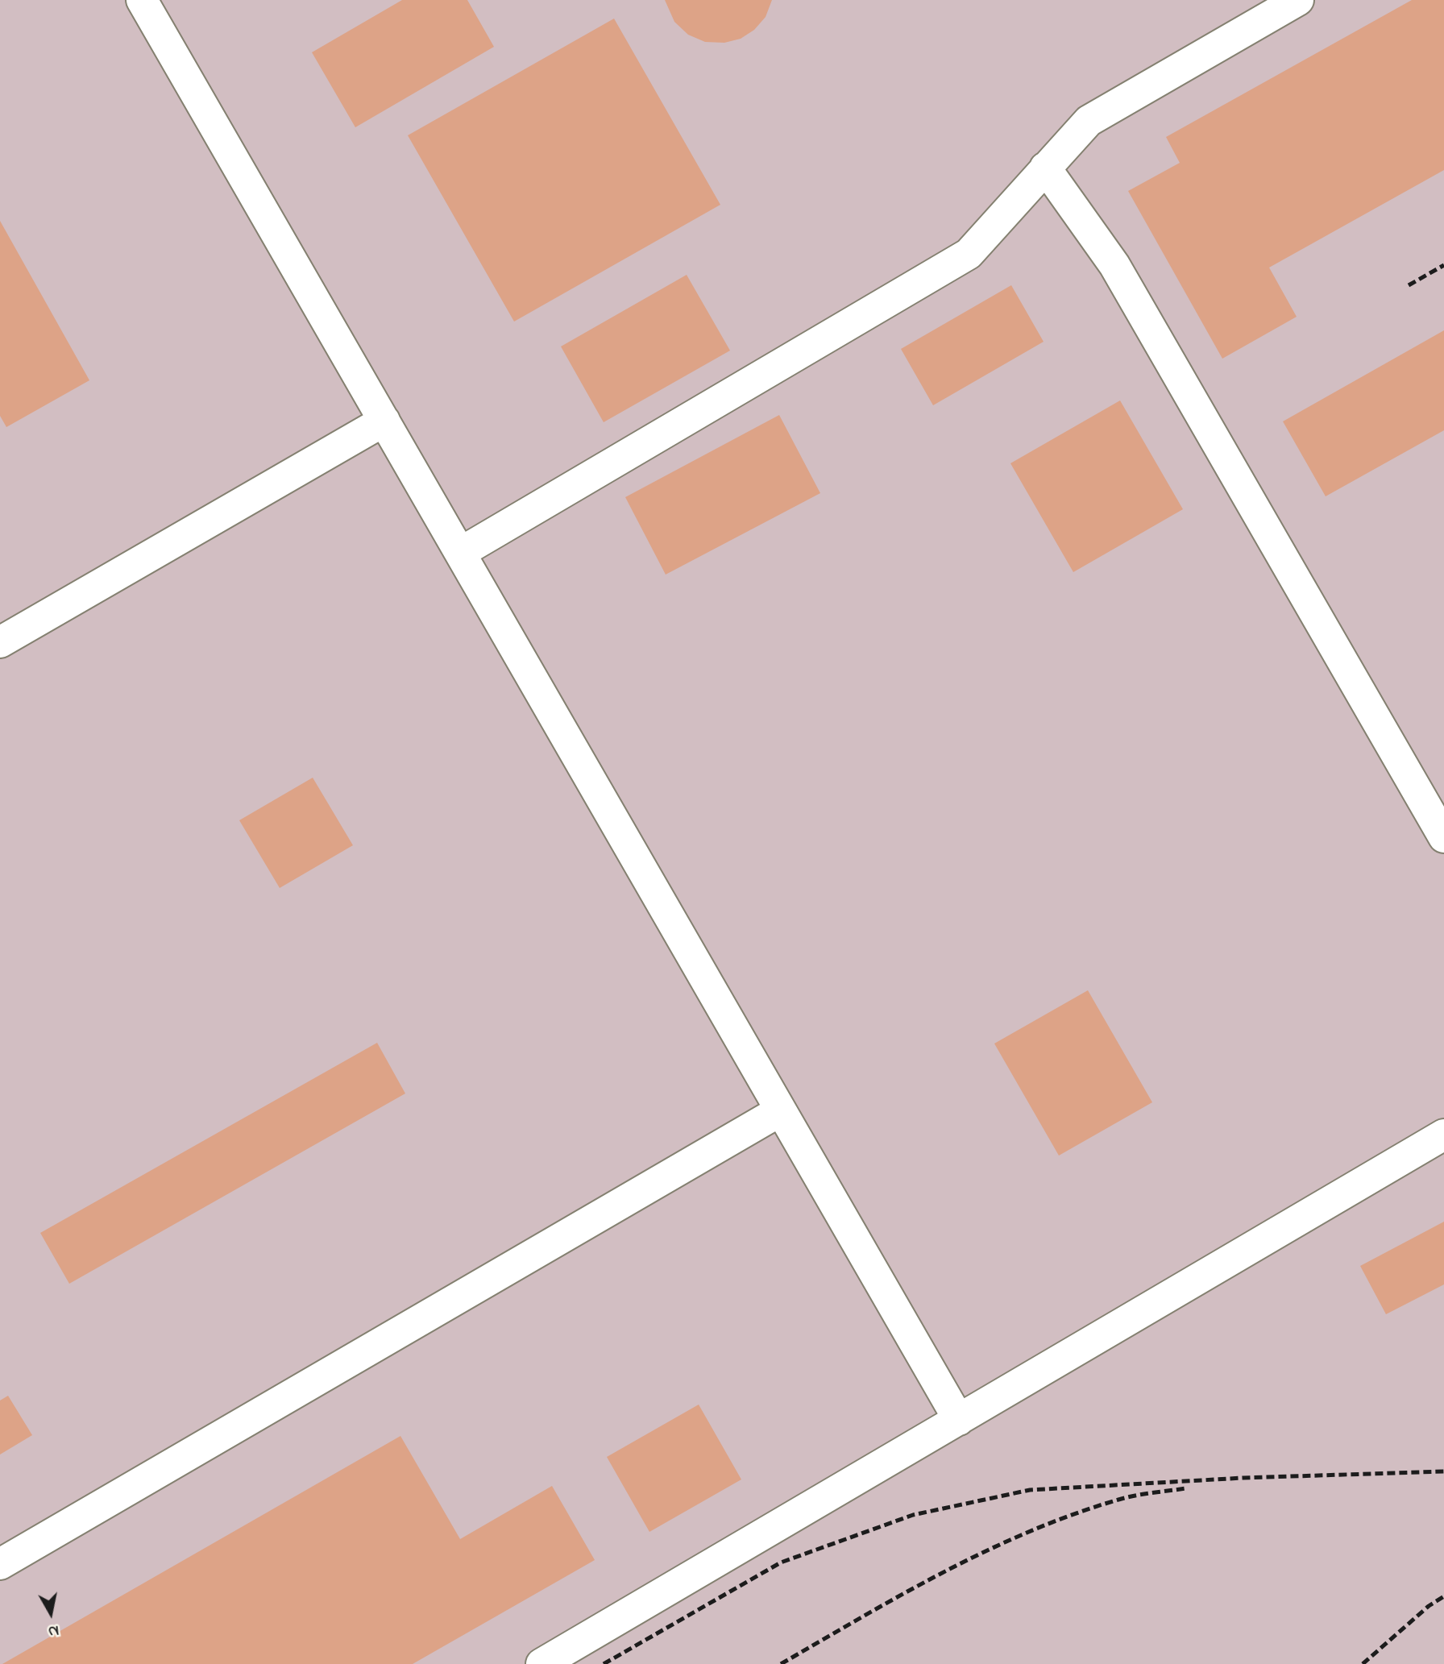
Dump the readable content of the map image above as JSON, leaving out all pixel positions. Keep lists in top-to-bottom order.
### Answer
{
  "north": "bottom"
}
